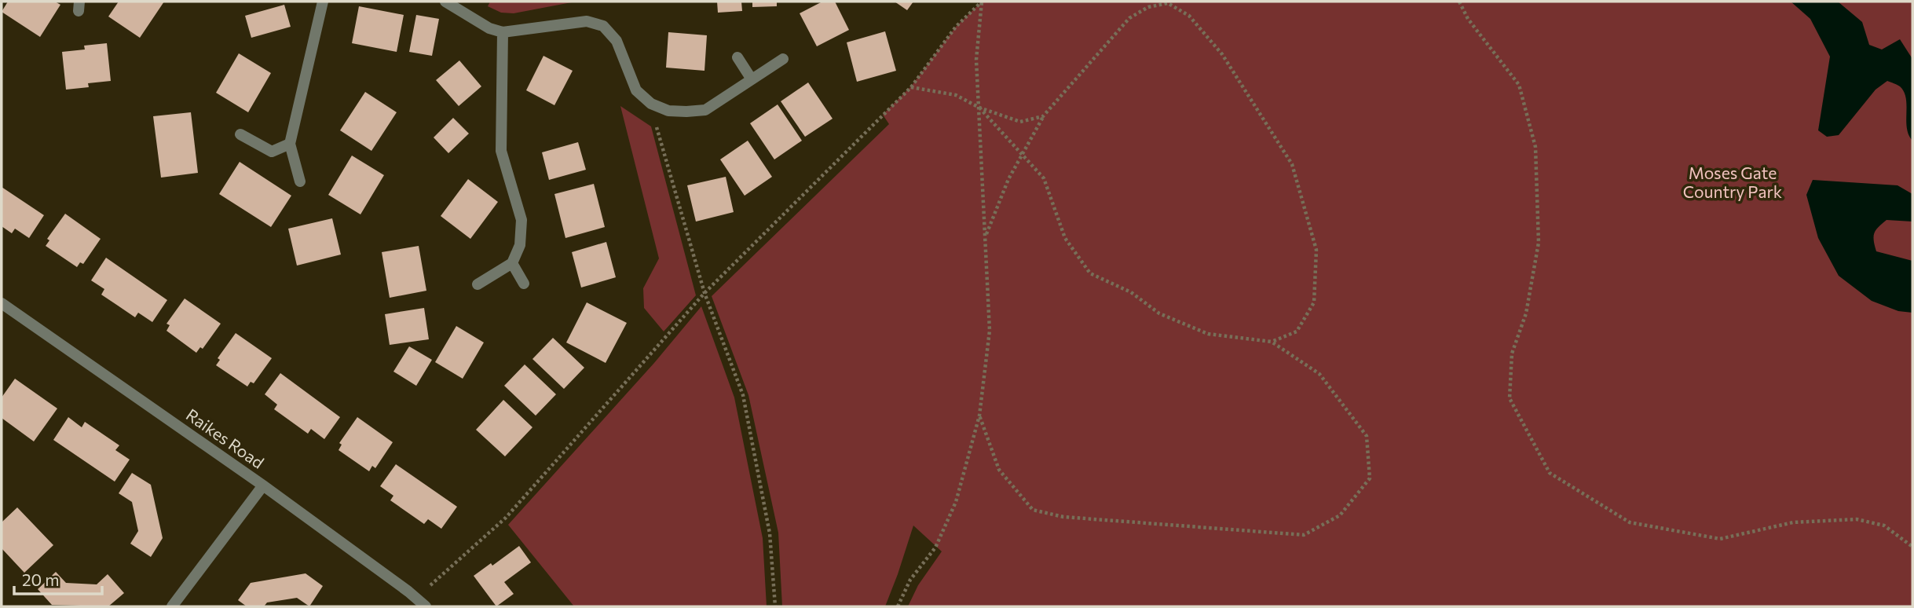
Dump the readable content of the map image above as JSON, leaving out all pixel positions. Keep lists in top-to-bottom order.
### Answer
{
  "streets": {
    "street": ["Raikes Road"]
  },
  "parks": ["Moses Gate Country Park"],
  "scale_bar": "20 m"
}
